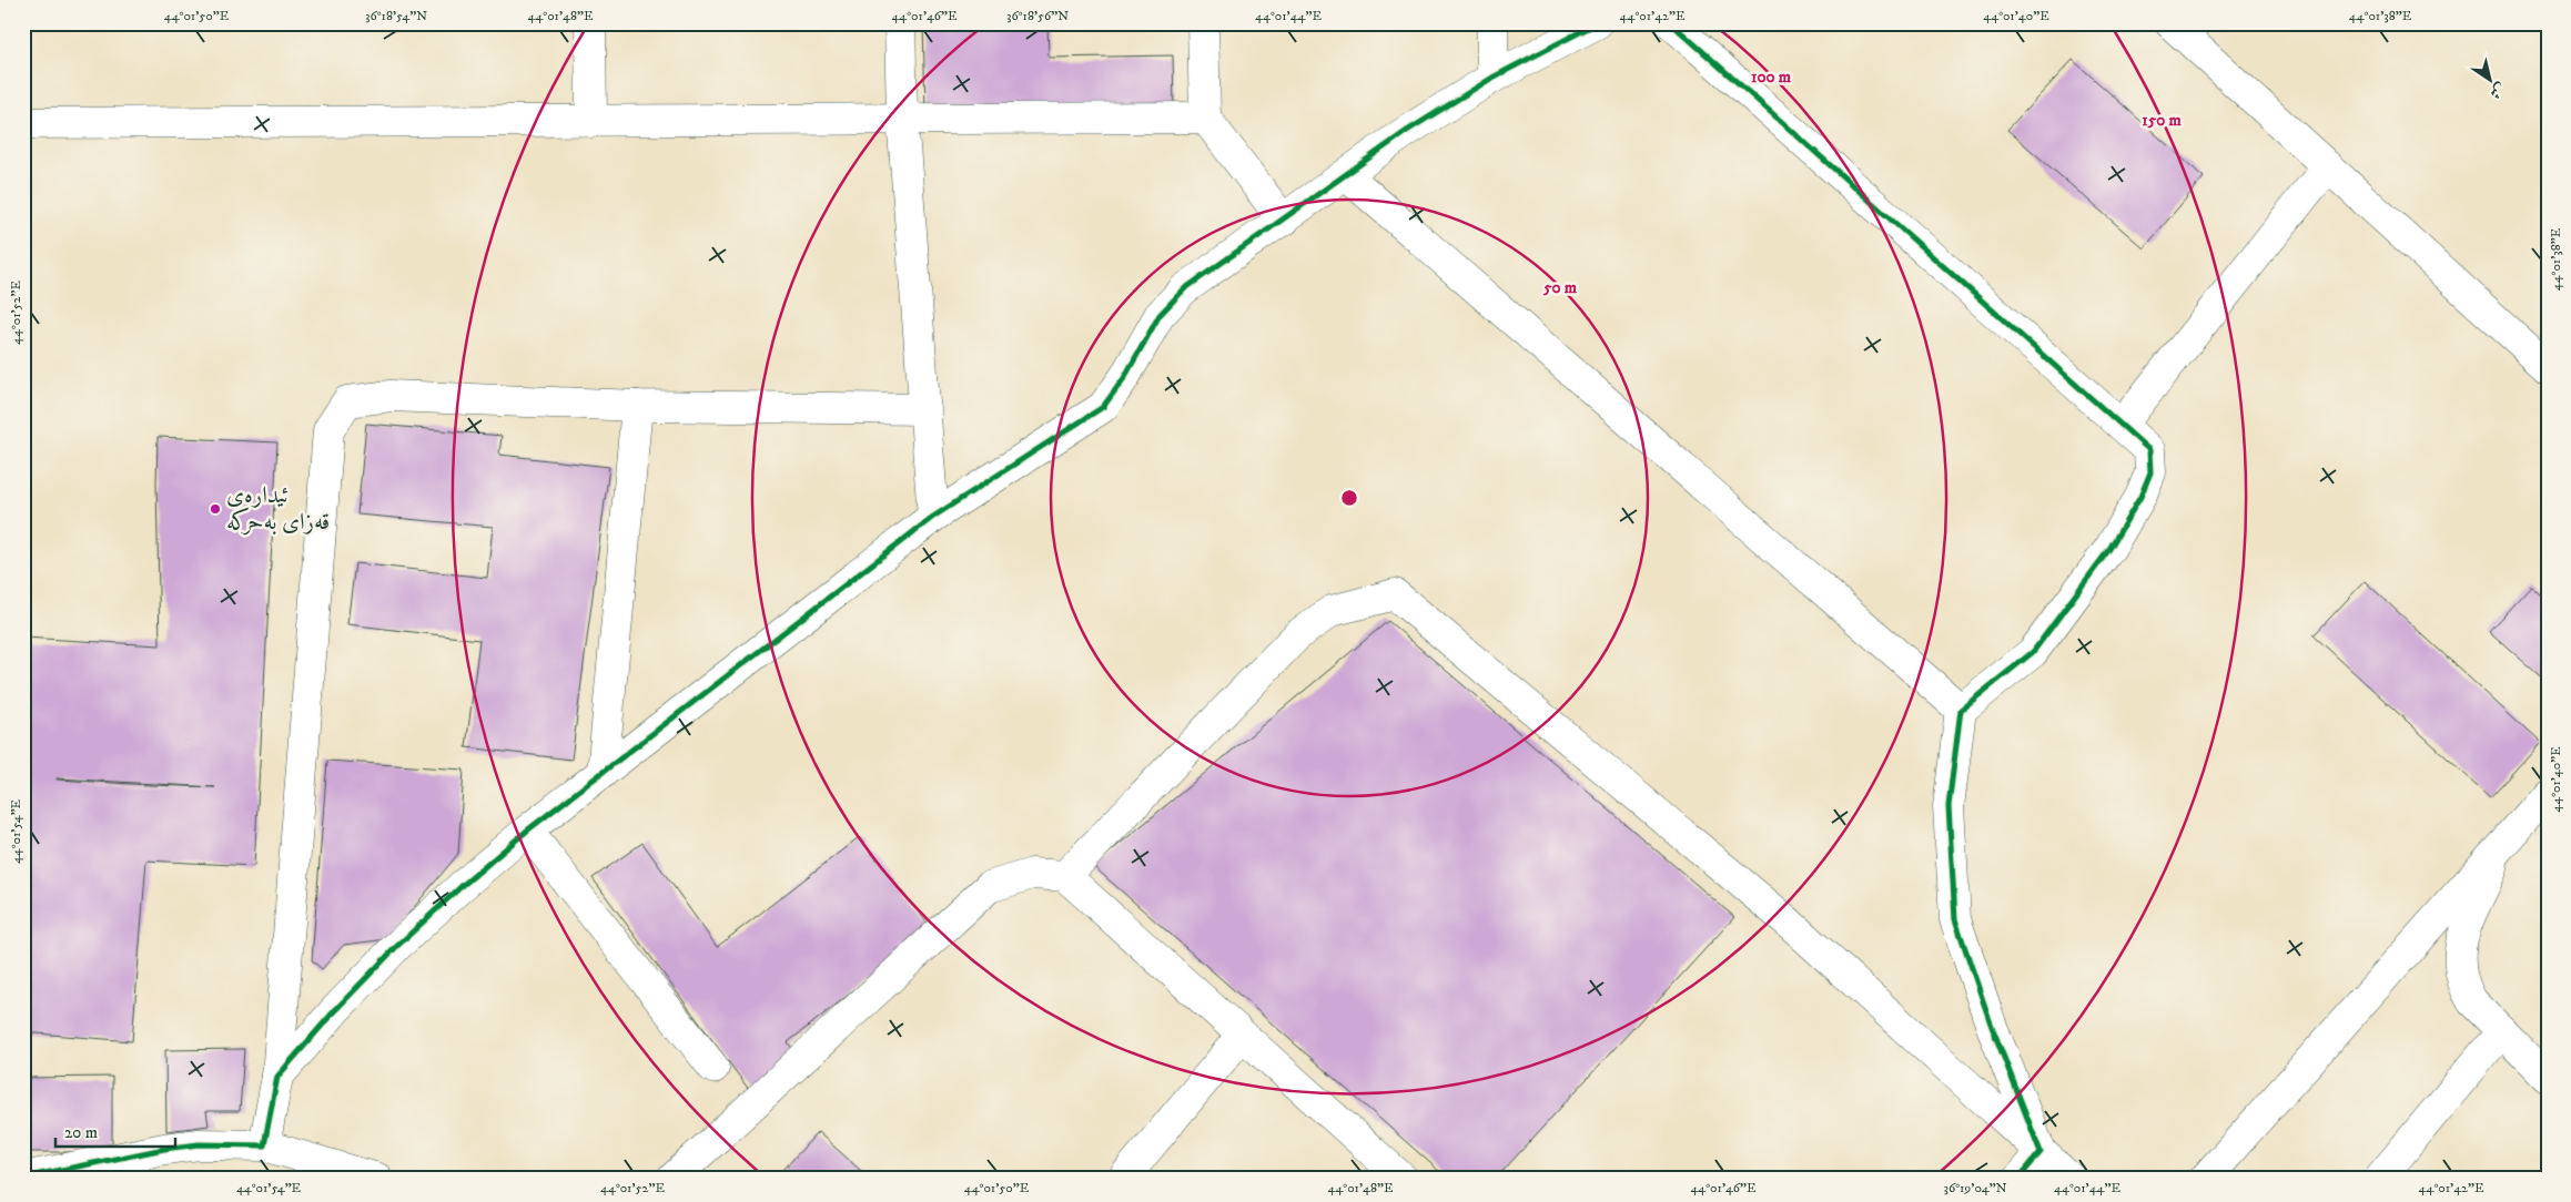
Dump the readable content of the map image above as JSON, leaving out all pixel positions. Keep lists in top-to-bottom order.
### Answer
{
  "places": ["ئیدارەی قەزای بەحرکە"],
  "scale_bar": "20 m",
  "north": "bottom right",
  "coordinates": [
    "44°01'50\"E",
    "36°18'54\"N",
    "44°01'48\"E",
    "44°01'46\"E",
    "36°18'56\"N",
    "44°01'44\"E",
    "44°01'42\"E",
    "44°01'40\"E",
    "44°01'38\"E",
    "44°01'52\"E",
    "44°01'54\"E",
    "36°19'04\"N"
  ],
  "rings": ["100 m", "150 m", "50 m"]
}
